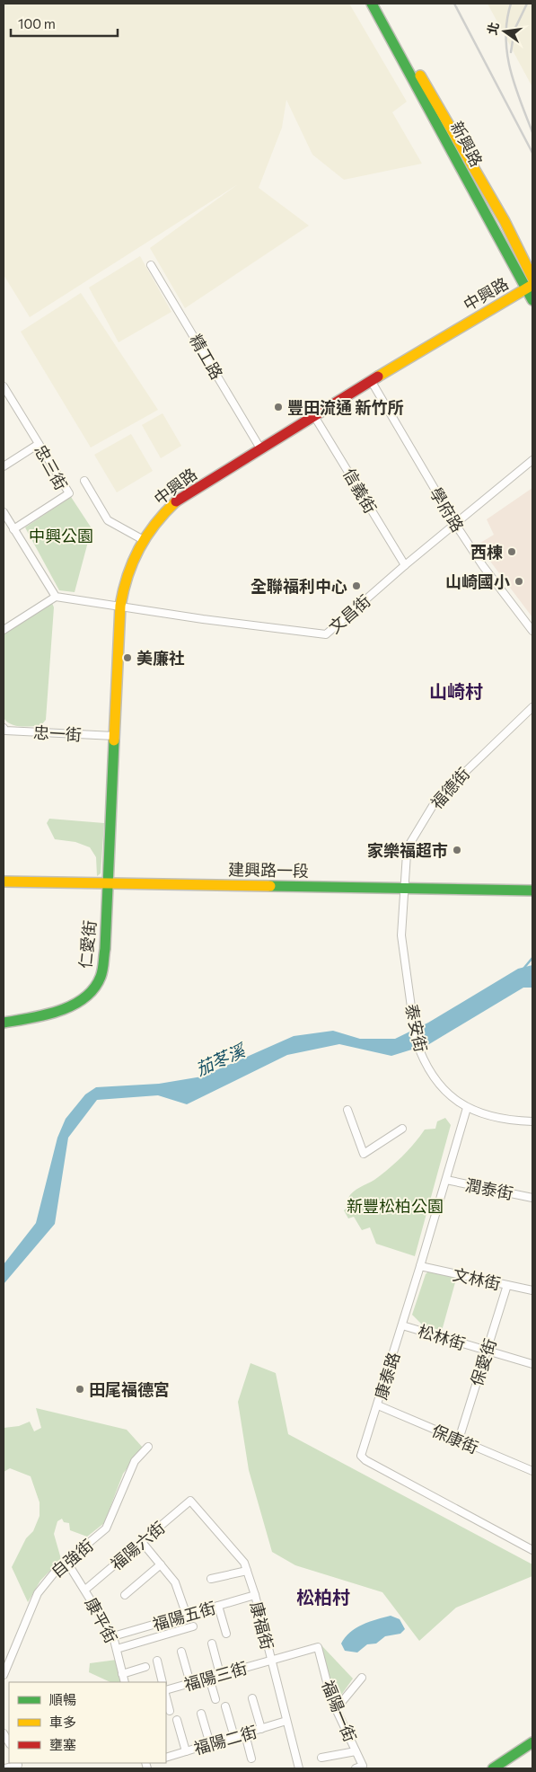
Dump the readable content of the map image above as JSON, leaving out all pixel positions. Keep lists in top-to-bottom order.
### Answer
{
  "streets": {
    "street": [
      "新興路",
      "中興路",
      "精工路",
      "忠三街",
      "信義街",
      "學府路",
      "文昌街",
      "忠一街",
      "福德街",
      "建興路一段",
      "仁愛街",
      "泰安街",
      "潤泰街",
      "文林街",
      "松林街",
      "保愛街",
      "康泰路",
      "保康街",
      "福陽六街",
      "自強街",
      "福陽五街",
      "康平街",
      "康福街",
      "福陽三街",
      "福陽一街",
      "福陽二街"
    ]
  },
  "crossings": [
    ["新興路", "中興路"],
    ["中興路", "精工路"],
    ["中興路", "信義街"],
    ["中興路", "學府路"],
    ["中興路", "文昌街"],
    ["中興路", "忠一街"],
    ["中興路", "建興路一段"],
    ["中興路", "仁愛街"],
    ["信義街", "文昌街"],
    ["學府路", "文昌街"],
    ["福德街", "建興路一段"],
    ["福德街", "泰安街"],
    ["建興路一段", "仁愛街"],
    ["建興路一段", "泰安街"],
    ["泰安街", "康泰路"],
    ["潤泰街", "康泰路"],
    ["文林街", "保愛街"],
    ["文林街", "康泰路"],
    ["松林街", "保愛街"],
    ["松林街", "康泰路"],
    ["保愛街", "保康街"],
    ["康泰路", "保康街"],
    ["福陽六街", "康平街"],
    ["福陽六街", "康福街"],
    ["自強街", "康平街"],
    ["福陽五街", "康平街"],
    ["福陽五街", "康福街"],
    ["康福街", "福陽三街"],
    ["康福街", "福陽二街"],
    ["福陽三街", "福陽一街"]
  ],
  "districts": ["山崎村", "松柏村"],
  "water": ["茄苳溪"],
  "parks": ["中興公園", "新豐松柏公園"],
  "places": [
    "豐田流通 新竹所",
    "西棟",
    "山崎國小",
    "全聯福利中心",
    "美廉社",
    "家樂福超市",
    "田尾福德宮"
  ],
  "legend": ["順暢", "車多", "壅塞"],
  "scale_bar": "100 m",
  "north": "left"
}
